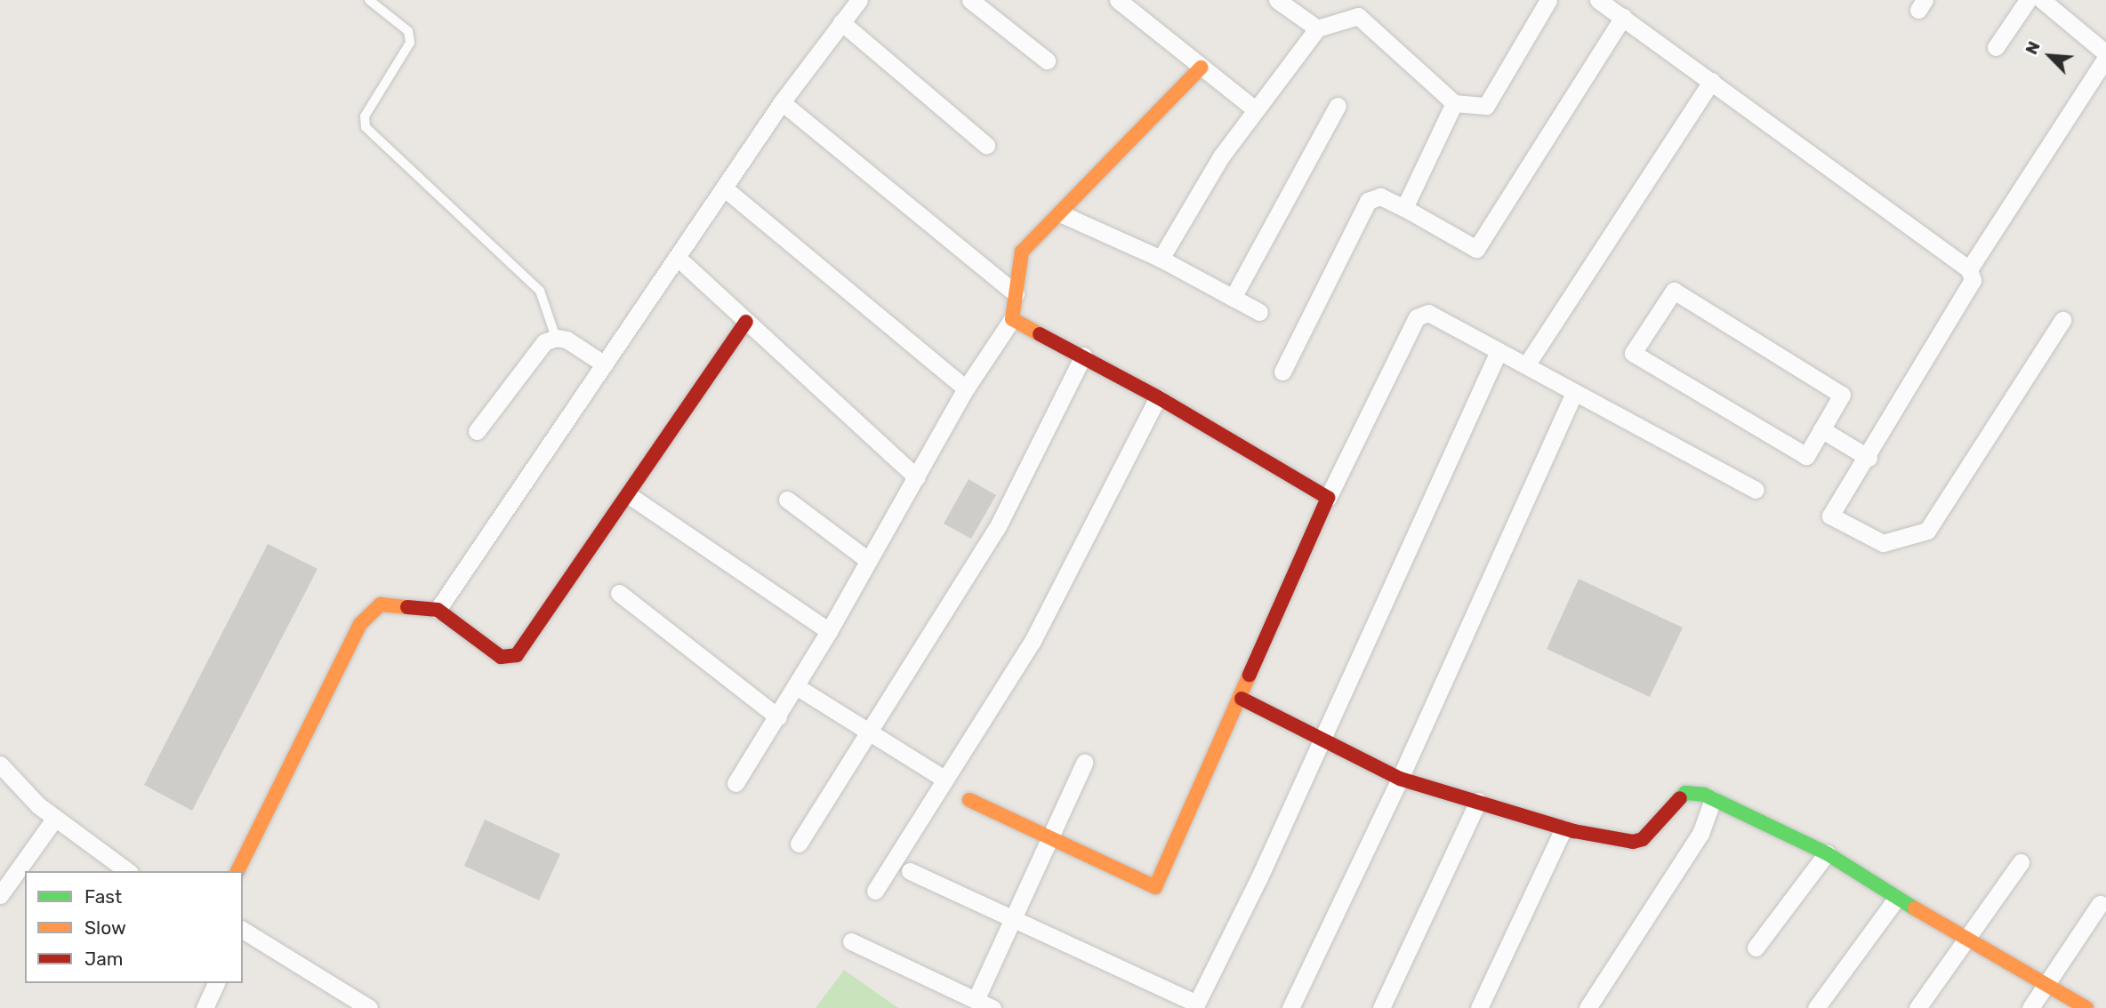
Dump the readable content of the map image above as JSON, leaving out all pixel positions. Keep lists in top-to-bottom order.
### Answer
{
  "legend": ["Fast", "Slow", "Jam"],
  "north": "top left"
}
